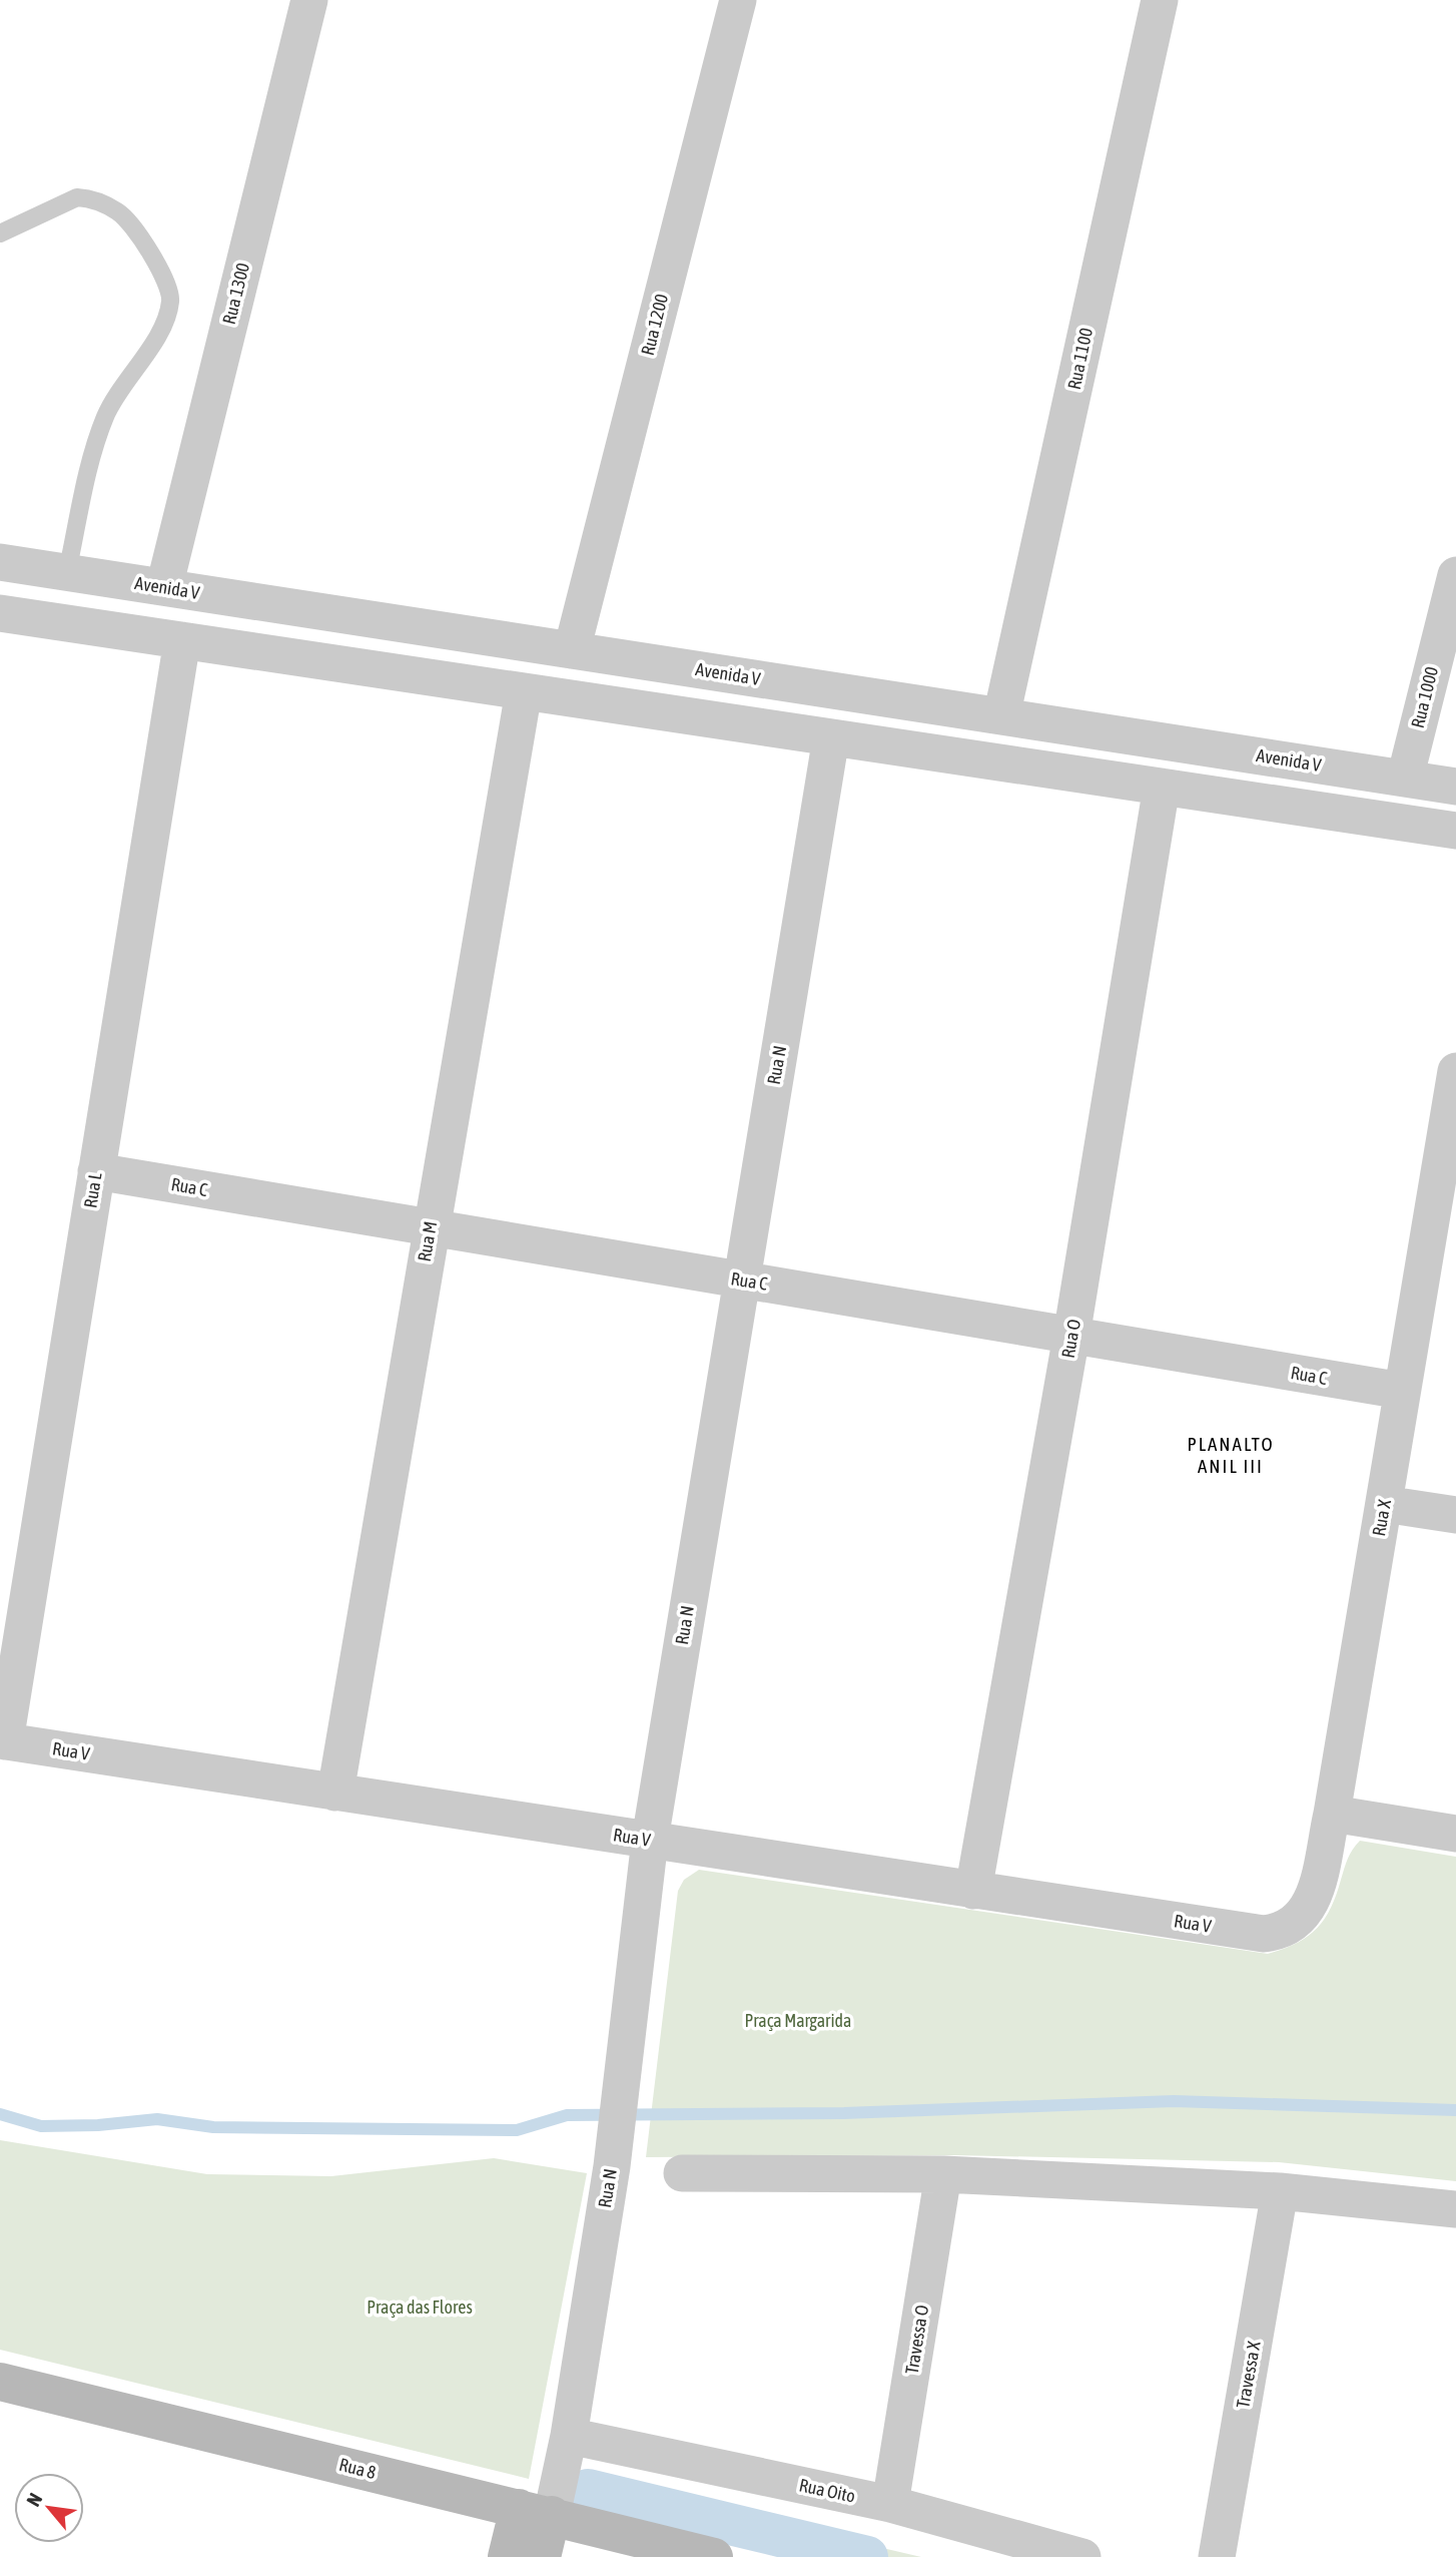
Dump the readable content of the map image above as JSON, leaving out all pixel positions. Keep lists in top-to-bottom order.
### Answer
{
  "streets": {
    "street": [
      "Rua 1300",
      "Rua 1200",
      "Rua 1100",
      "Avenida V",
      "Rua 1000",
      "Rua N",
      "Rua C",
      "Rua L",
      "Rua M",
      "Rua O",
      "Rua X",
      "Rua V",
      "Travessa O",
      "Travessa X",
      "Rua 8",
      "Rua Oito"
    ]
  },
  "crossings": [
    ["Rua 1300", "Avenida V"],
    ["Rua 1200", "Avenida V"],
    ["Rua 1100", "Avenida V"],
    ["Avenida V", "Rua 1000"],
    ["Rua N", "Rua C"],
    ["Rua N", "Rua V"],
    ["Rua N", "Rua 8"],
    ["Rua N", "Rua Oito"],
    ["Rua C", "Rua L"],
    ["Rua C", "Rua M"],
    ["Rua C", "Rua O"],
    ["Rua C", "Rua X"],
    ["Rua L", "Rua V"],
    ["Rua M", "Rua V"],
    ["Rua O", "Rua V"],
    ["Rua X", "Rua V"],
    ["Travessa O", "Rua Oito"]
  ],
  "districts": ["PLANALTO ANIL III"],
  "parks": ["Praça Margarida", "Praça das Flores"],
  "north": "top left"
}
